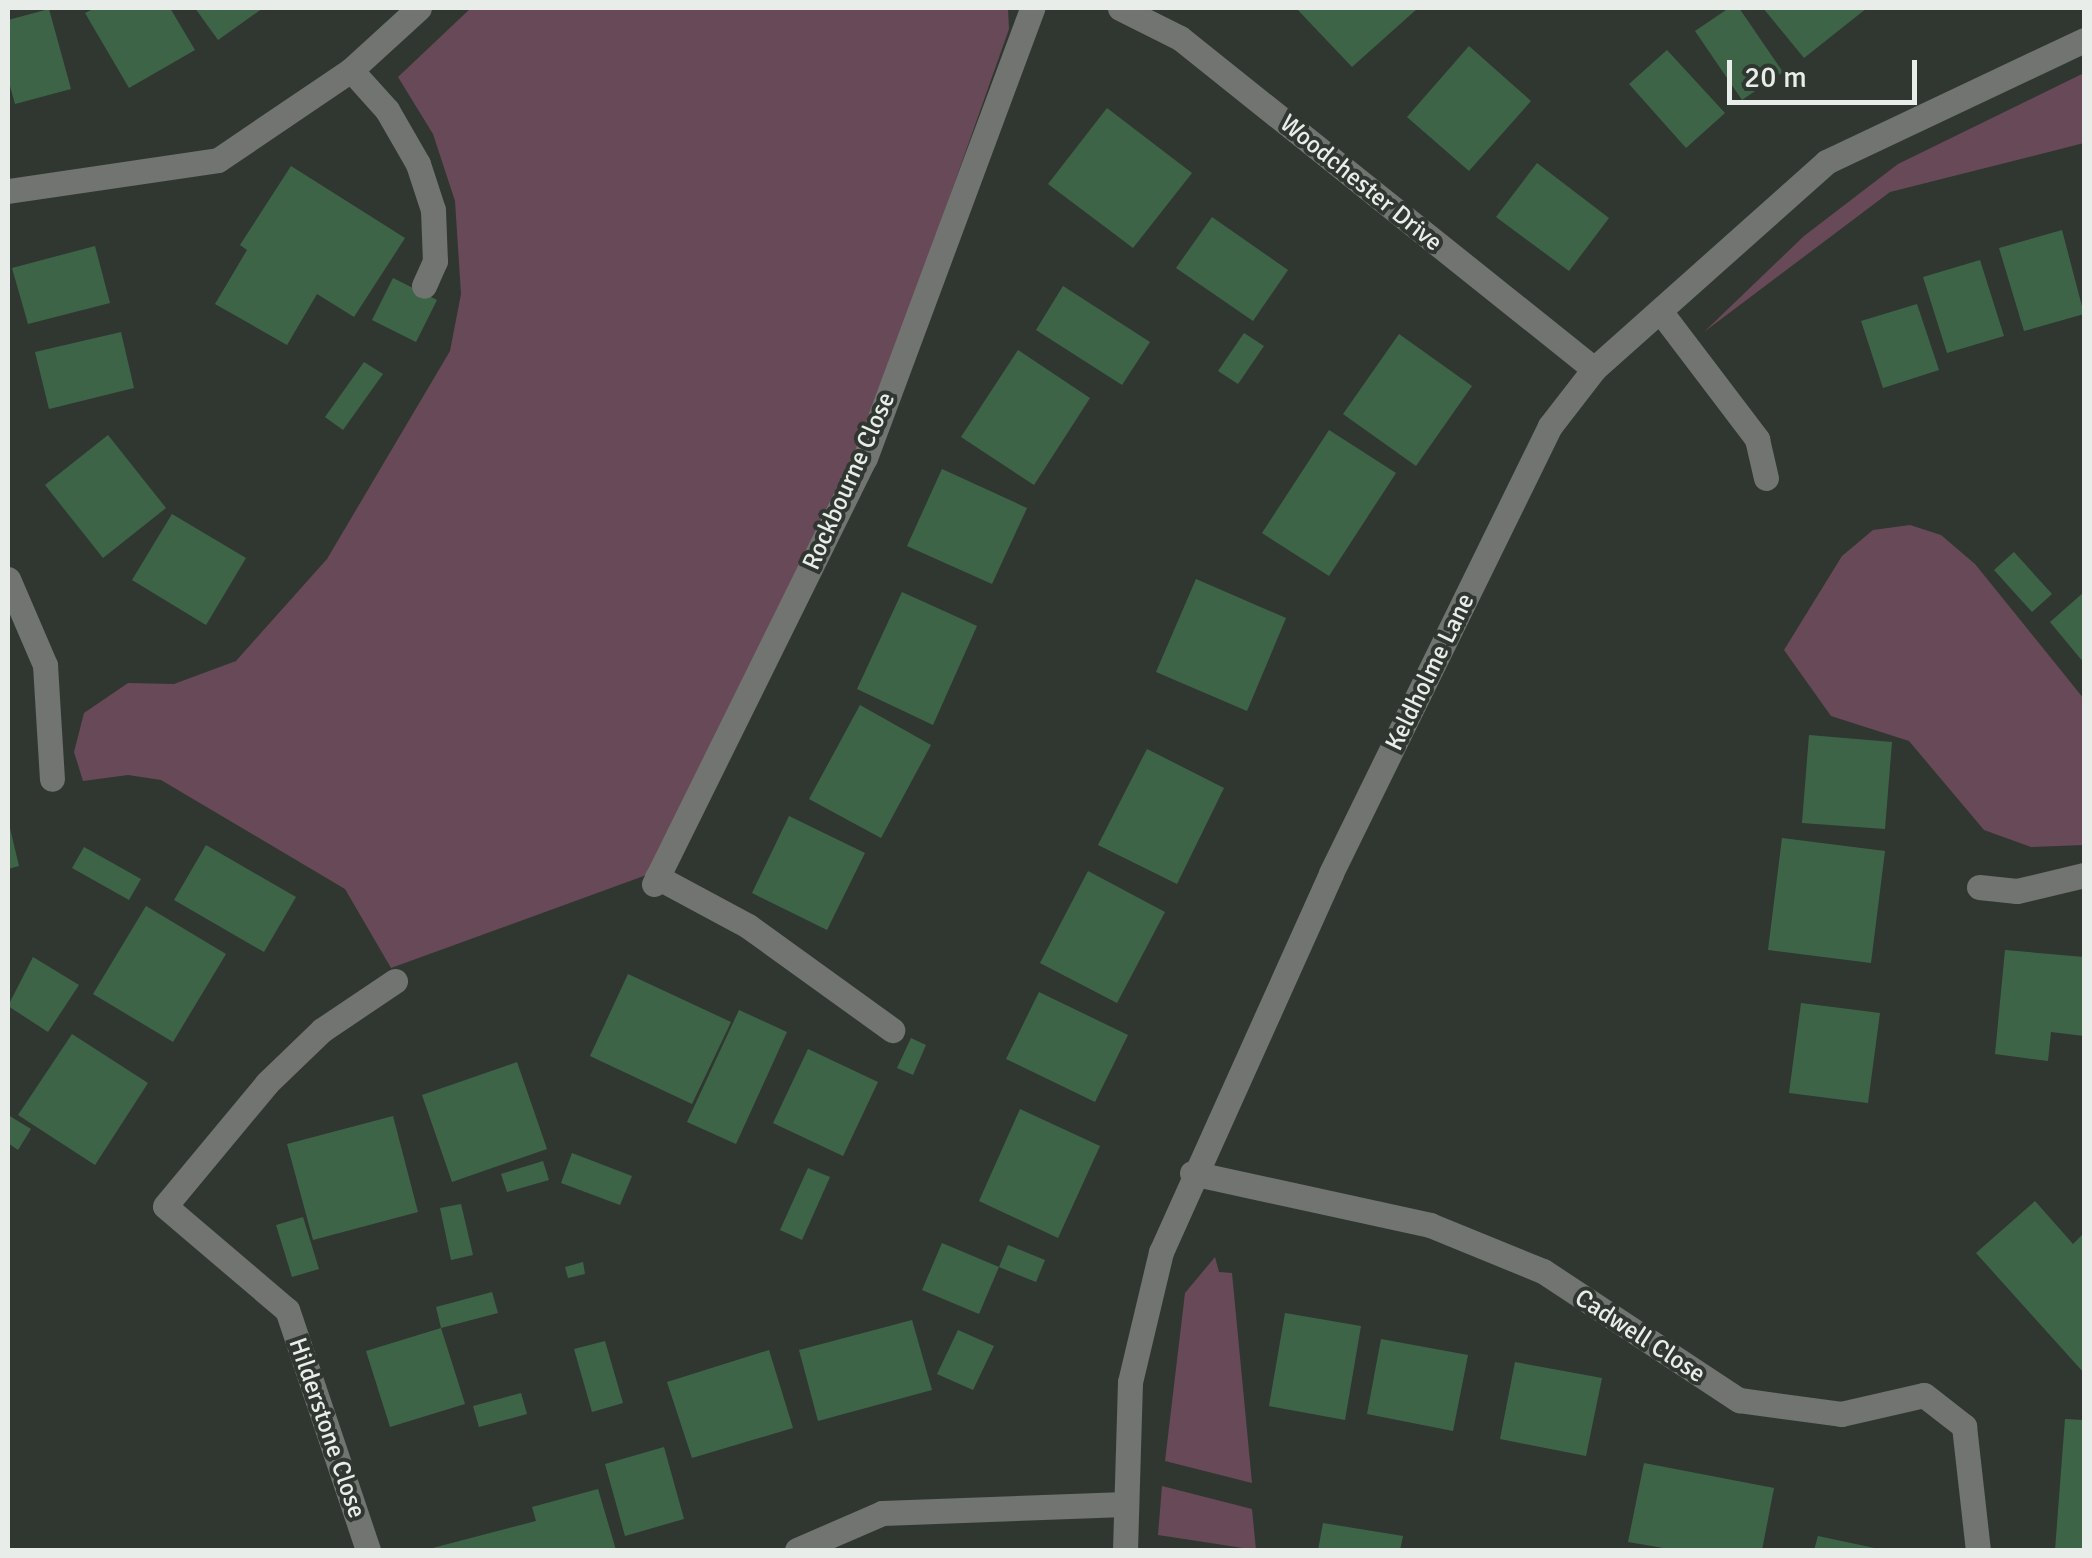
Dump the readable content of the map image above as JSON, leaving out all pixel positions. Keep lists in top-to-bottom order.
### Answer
{
  "streets": {
    "street": [
      "Woodchester Drive",
      "Rockbourne Close",
      "Keldholme Lane",
      "Cadwell Close",
      "Hilderstone Close"
    ]
  },
  "crossings": [
    ["Woodchester Drive", "Keldholme Lane"],
    ["Keldholme Lane", "Cadwell Close"]
  ],
  "scale_bar": "20 m"
}
